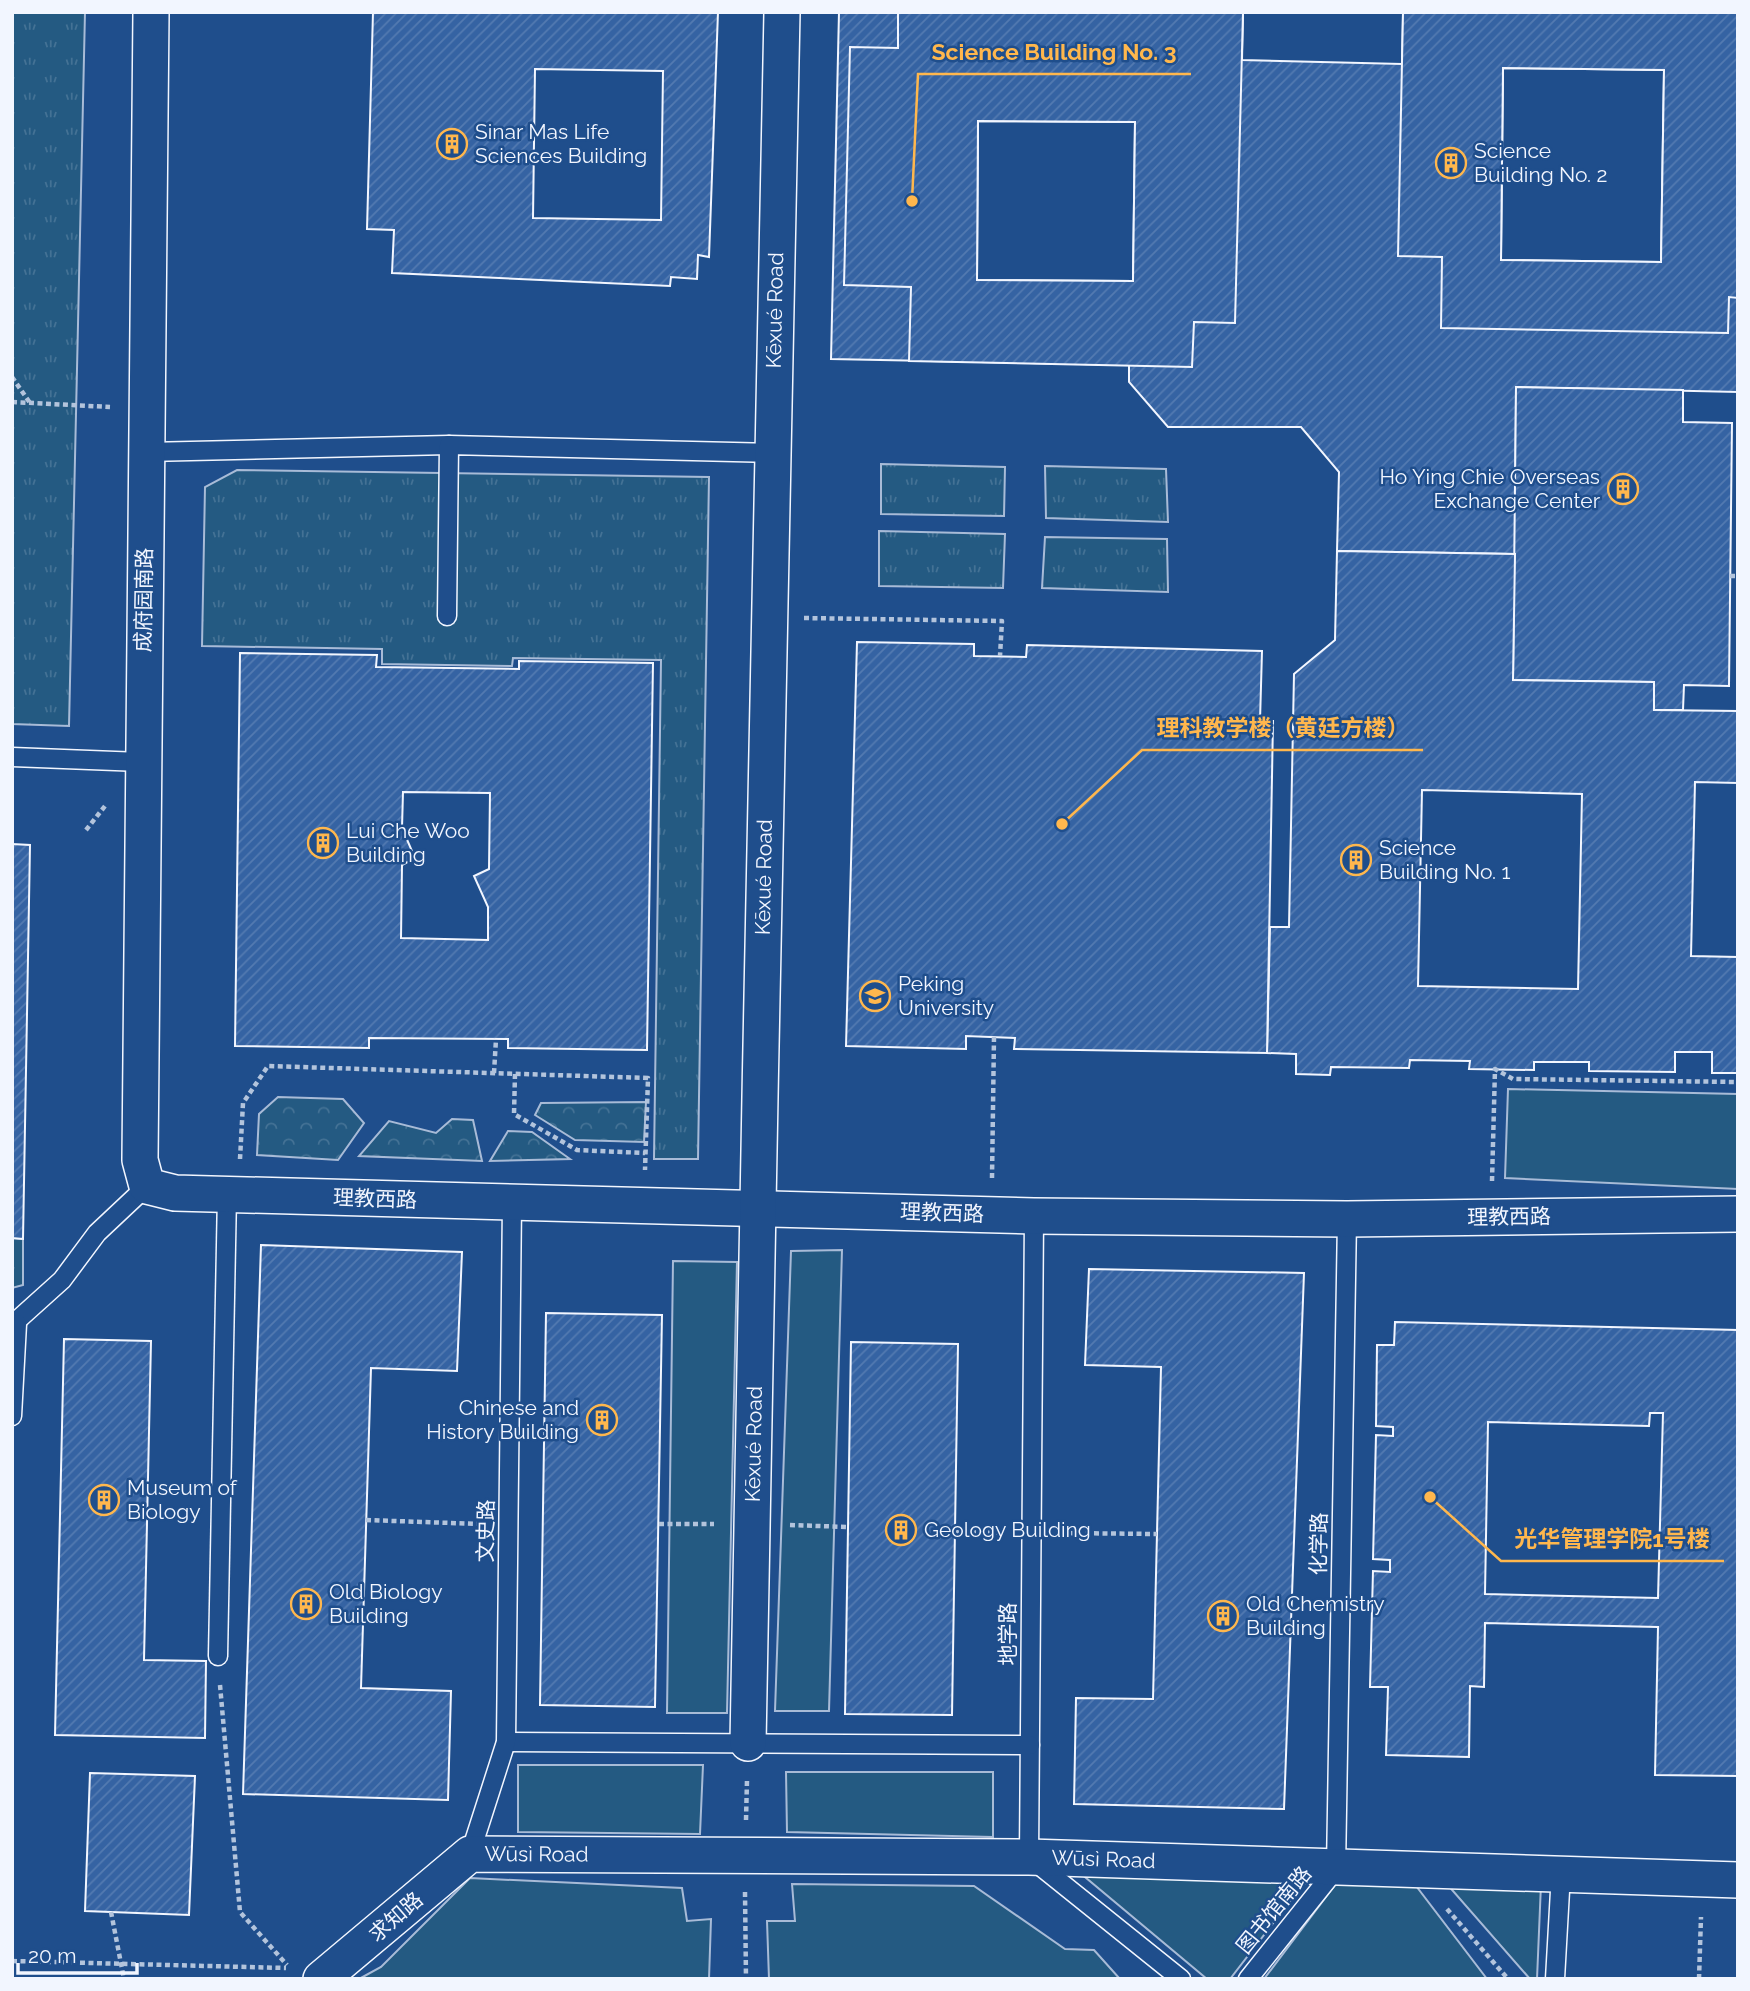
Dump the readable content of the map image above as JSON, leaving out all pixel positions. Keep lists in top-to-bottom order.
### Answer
{
  "streets": {
    "street": [
      "Kēxué Road",
      "成府园南路",
      "理教西路",
      "Wūsì Road",
      "求知路"
    ],
    "lane": [
      "文史路",
      "化学路",
      "地学路",
      "图书馆南路"
    ]
  },
  "crossings": [
    ["Kēxué Road", "理教西路"],
    ["成府园南路", "理教西路"],
    ["理教西路", "文史路"],
    ["理教西路", "化学路"],
    ["理教西路", "地学路"],
    ["文史路", "Wūsì Road"],
    ["文史路", "求知路"],
    ["化学路", "Wūsì Road"],
    ["化学路", "图书馆南路"],
    ["地学路", "Wūsì Road"],
    ["Wūsì Road", "图书馆南路"],
    ["Wūsì Road", "求知路"]
  ],
  "places": {
    "building": [
      "Sinar Mas Life Sciences Building",
      "Science Building No. 2",
      "Ho Ying Chie Overseas Exchange Center",
      "Lui Che Woo Building",
      "Science Building No. 1",
      "Chinese and History Building",
      "Museum of Biology",
      "Geology Building",
      "Old Biology Building",
      "Old Chemistry Building"
    ],
    "other": ["Science Building No. 3", "理科教学楼（黄廷方楼）", "光华管理学院1号楼"],
    "school or university": ["Peking University"]
  },
  "scale_bar": "20 m"
}
